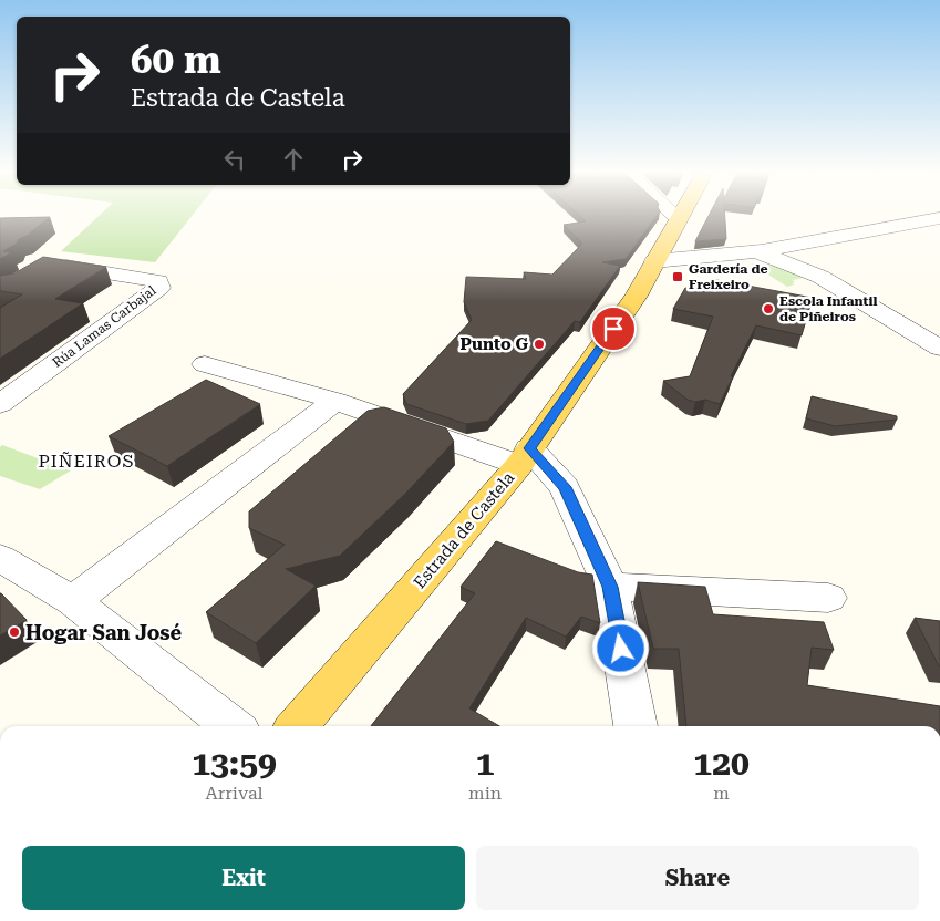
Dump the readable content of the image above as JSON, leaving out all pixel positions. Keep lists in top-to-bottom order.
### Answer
{
  "streets": {
    "main road": ["Estrada de Castela"],
    "street": ["Rúa Lamas Carbajal"]
  },
  "districts": ["PIÑEIROS"],
  "places": {
    "transit": ["Gardería de Freixeiro"],
    "other": ["Escola Infantil de Piñeiros", "Punto G", "Hogar San José"]
  },
  "page": {
    "turn": ["60 m", "Estrada de Castela"],
    "eta": [
      "13:59",
      "Arrival",
      "1",
      "min",
      "120",
      "m"
    ],
    "buttons": ["Exit", "Share"]
  }
}
